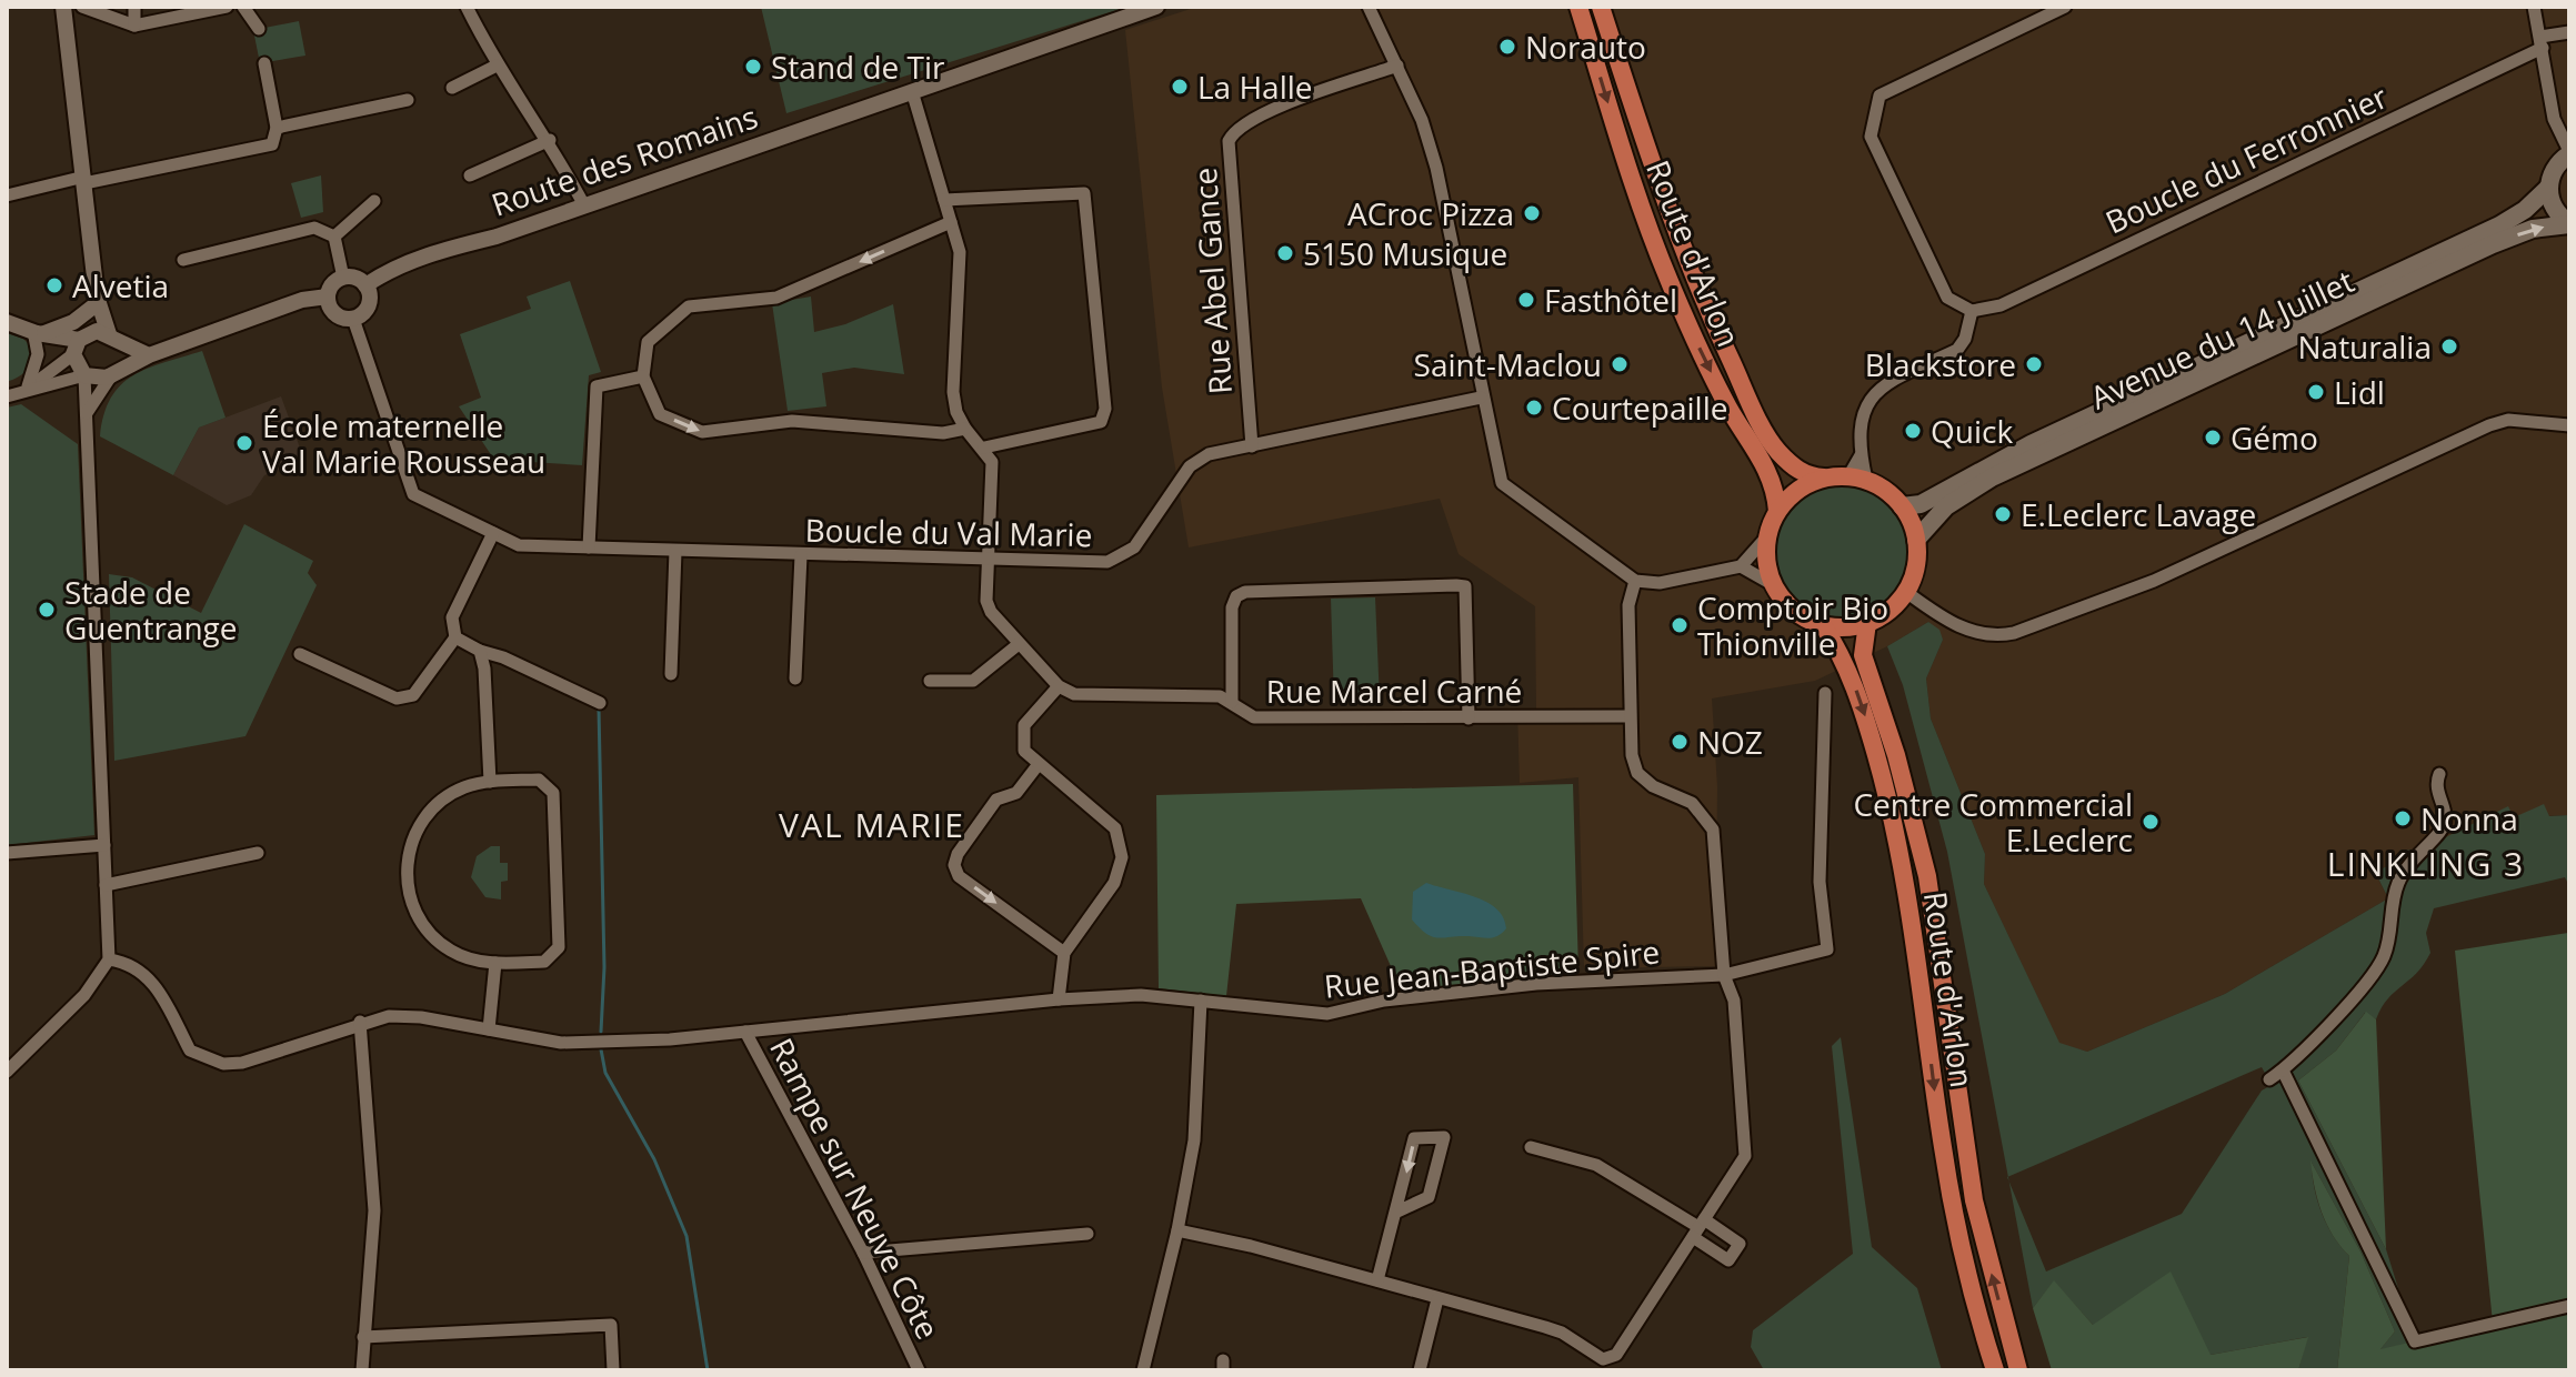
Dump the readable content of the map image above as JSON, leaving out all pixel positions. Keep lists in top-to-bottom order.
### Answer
{
  "streets": {
    "main road": ["Route d'Arlon", "Avenue du 14 Juillet"],
    "street": [
      "Boucle du Ferronnier",
      "Route des Romains",
      "Rue Abel Gance",
      "Boucle du Val Marie",
      "Rue Marcel Carné",
      "Rue Jean-Baptiste Spire",
      "Rampe sur Neuve Côte"
    ]
  },
  "crossings": [
    ["Route des Romains", "Boucle du Val Marie"],
    ["Route d'Arlon", "Avenue du 14 Juillet"],
    ["Rue Abel Gance", "Boucle du Val Marie"],
    ["Rue Jean-Baptiste Spire", "Rampe sur Neuve Côte"]
  ],
  "districts": ["VAL MARIE", "LINKLING 3"],
  "places": [
    "Norauto",
    "Stand de Tir",
    "La Halle",
    "ACroc Pizza",
    "5150 Musique",
    "Alvetia",
    "Fasthôtel",
    "Naturalia",
    "Saint-Maclou",
    "Blackstore",
    "Lidl",
    "Courtepaille",
    "Quick",
    "Gémo",
    "École maternelle Val Marie Rousseau",
    "E.Leclerc Lavage",
    "Stade de Guentrange",
    "Comptoir Bio Thionville",
    "NOZ",
    "Nonna",
    "Centre Commercial E.Leclerc"
  ]
}
